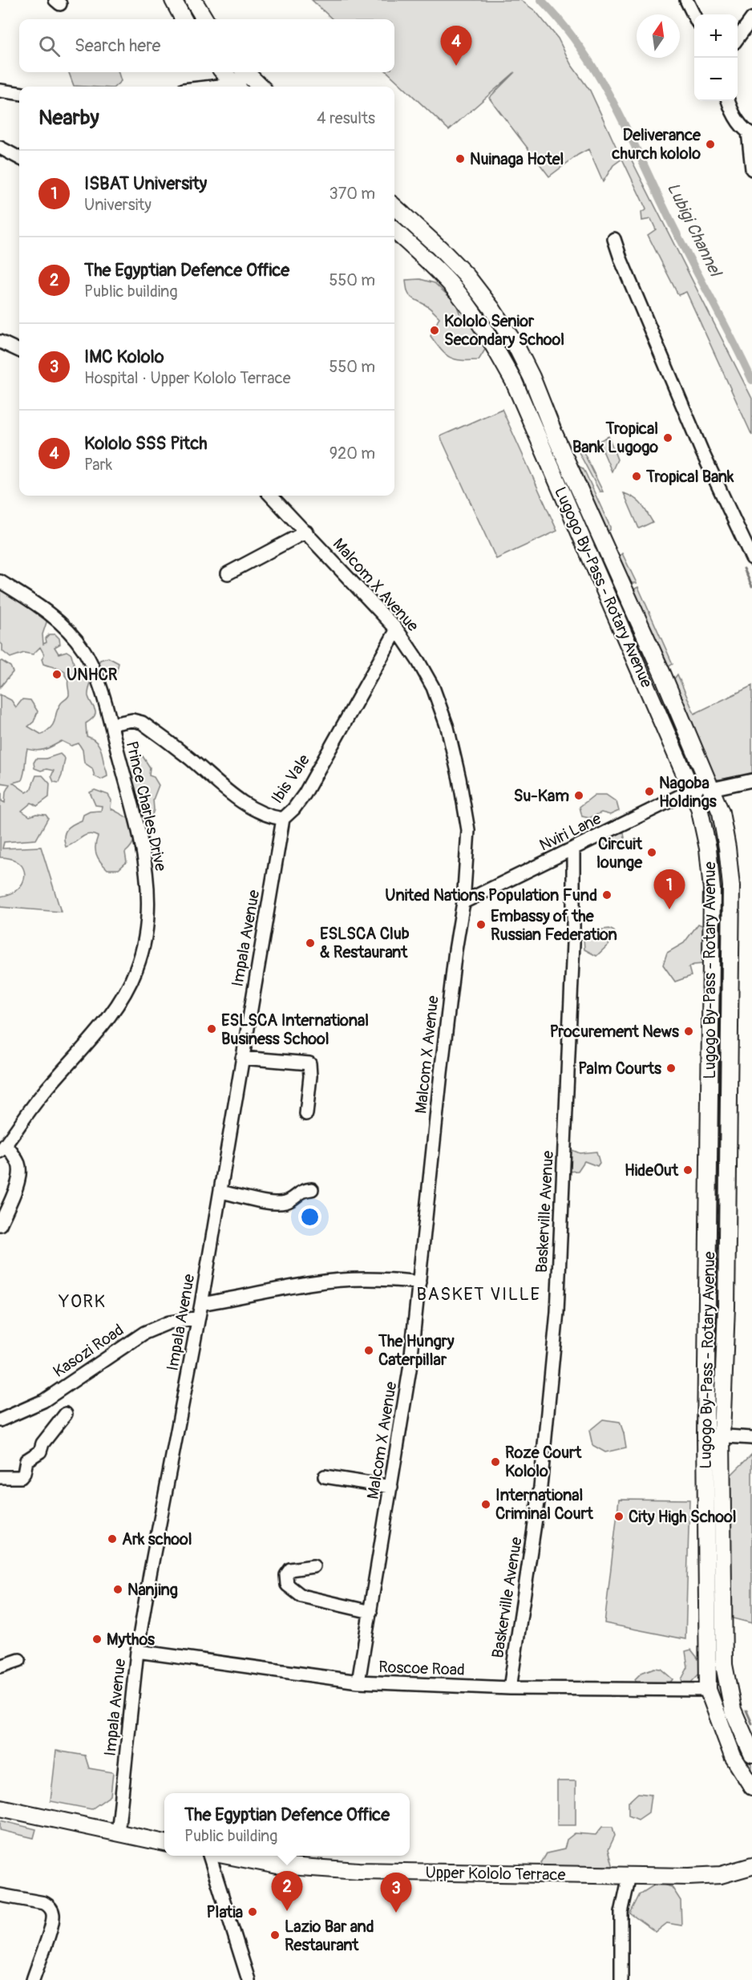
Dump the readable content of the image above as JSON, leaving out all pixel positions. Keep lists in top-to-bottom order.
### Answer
{
  "streets": {
    "main road": ["Lugogo By-Pass - Rotary Avenue", "Upper Kololo Terrace"],
    "street": [
      "Malcom X Avenue",
      "Ibis Vale",
      "Prince Charles Drive",
      "Nviri Lane",
      "Impala Avenue",
      "Baskerville Avenue",
      "Kasozi Road",
      "Roscoe Road"
    ]
  },
  "crossings": [
    ["Malcom X Avenue", "Ibis Vale"],
    ["Malcom X Avenue", "Nviri Lane"],
    ["Malcom X Avenue", "Roscoe Road"],
    ["Lugogo By-Pass - Rotary Avenue", "Nviri Lane"],
    ["Lugogo By-Pass - Rotary Avenue", "Roscoe Road"],
    ["Ibis Vale", "Prince Charles Drive"],
    ["Ibis Vale", "Impala Avenue"],
    ["Nviri Lane", "Baskerville Avenue"],
    ["Impala Avenue", "Kasozi Road"],
    ["Impala Avenue", "Roscoe Road"],
    ["Baskerville Avenue", "Roscoe Road"]
  ],
  "districts": ["BASKET VILLE", "YORK"],
  "water": ["Lubigi Channel"],
  "places": [
    "Deliverance church kololo",
    "Nuinaga Hotel",
    "Kololo Senior Secondary School",
    "Tropical Bank Lugogo",
    "Tropical Bank",
    "UNHCR",
    "Nagoba Holdings",
    "Su-Kam",
    "Circuit lounge",
    "United Nations Population Fund",
    "Embassy of the Russian Federation",
    "ESLSCA Club & Restaurant",
    "ESLSCA International Business School",
    "Procurement News",
    "Palm Courts",
    "HideOut",
    "The Hungry Caterpillar",
    "Roze Court Kololo",
    "International Criminal Court",
    "City High School",
    "Ark school",
    "Nanjing",
    "Mythos",
    "Platia",
    "Lazio Bar and Restaurant"
  ],
  "north": "top",
  "page": {
    "map_buttons": ["+", "−"],
    "search": "Search here",
    "pins": [
      "4",
      "1",
      "2",
      "3"
    ],
    "heading": ["Nearby", "4 results"],
    "list": [
      {
        "mark": "1",
        "name": "ISBAT University",
        "note": "University",
        "value": "370 m"
      },
      {
        "mark": "2",
        "name": "The Egyptian Defence Office",
        "note": "Public building",
        "value": "550 m"
      },
      {
        "mark": "3",
        "name": "IMC Kololo",
        "note": "Hospital · Upper Kololo Terrace",
        "value": "550 m"
      },
      {
        "mark": "4",
        "name": "Kololo SSS Pitch",
        "note": "Park",
        "value": "920 m"
      }
    ],
    "popup": ["The Egyptian Defence Office", "Public building"]
  }
}
